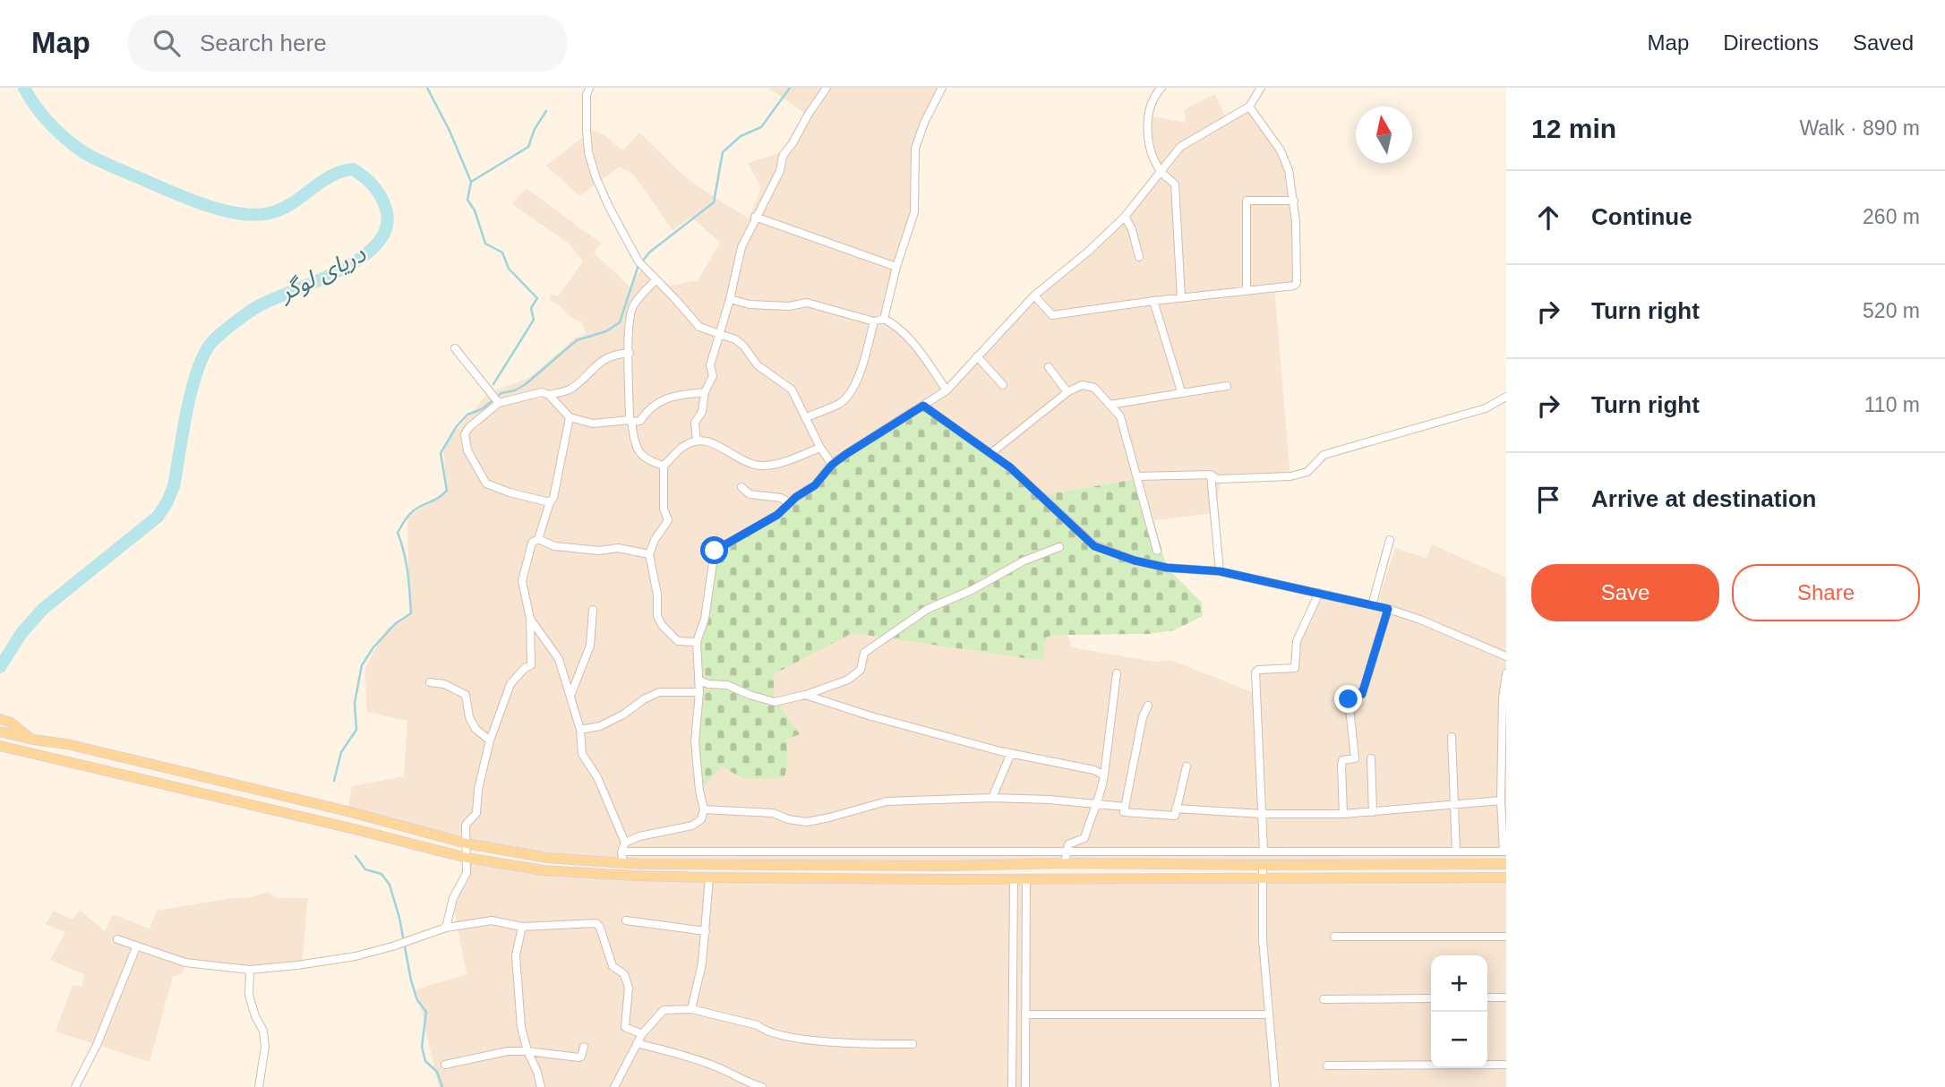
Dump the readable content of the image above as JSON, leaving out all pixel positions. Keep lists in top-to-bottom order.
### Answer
{
  "water": ["دریای لوگر"],
  "north": "top",
  "page": {
    "header": "Map",
    "search": "Search here",
    "nav": ["Map", "Directions", "Saved"],
    "heading": ["12 min", "Walk · 890 m"],
    "list": [
      ["Continue", "260 m"],
      ["Turn right", "520 m"],
      ["Turn right", "110 m"],
      "Arrive at destination"
    ],
    "buttons": ["Save", "Share"],
    "map_buttons": ["+", "−"]
  }
}
